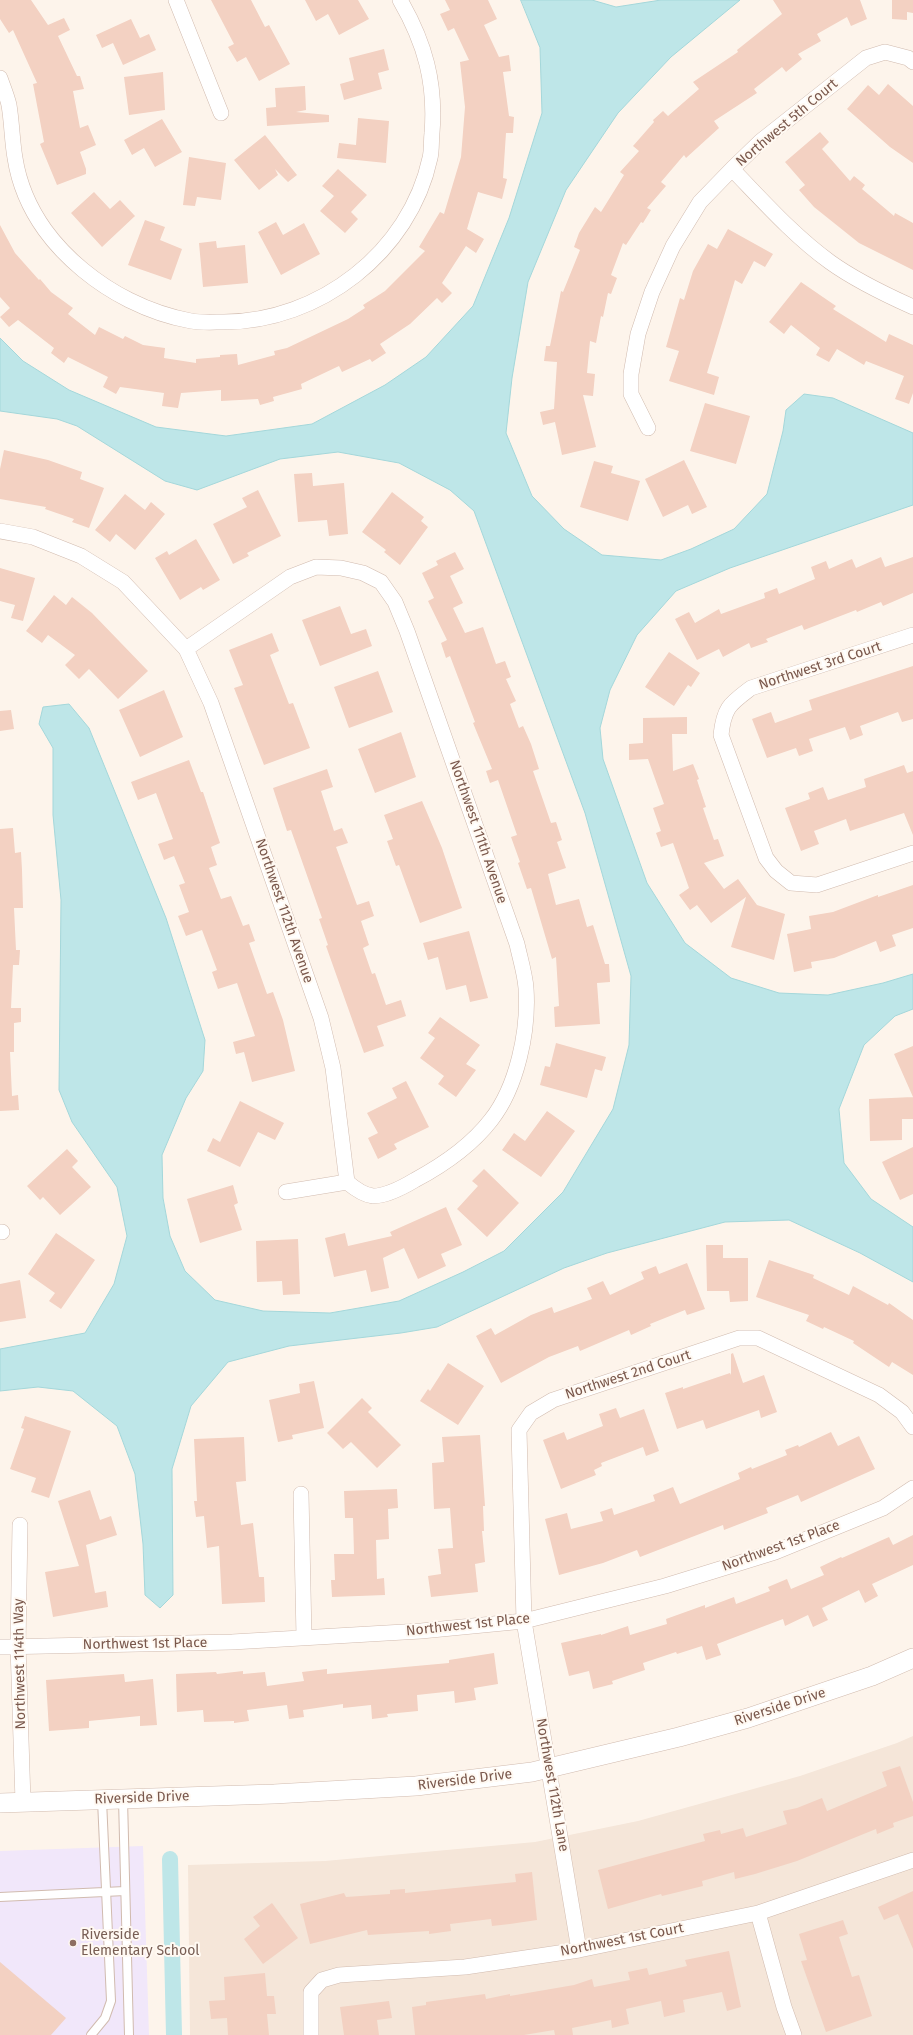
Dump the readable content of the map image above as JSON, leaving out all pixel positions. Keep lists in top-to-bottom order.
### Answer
{
  "streets": {
    "street": [
      "Northwest 5th Court",
      "Northwest 3rd Court",
      "Northwest 111th Avenue",
      "Northwest 112th Avenue",
      "Northwest 2nd Court",
      "Northwest 1st Place",
      "Northwest 114th Way",
      "Riverside Drive",
      "Northwest 112th Lane",
      "Northwest 1st Court"
    ]
  },
  "crossings": [
    ["Northwest 111th Avenue", "Northwest 112th Avenue"],
    ["Northwest 2nd Court", "Northwest 1st Place"],
    ["Northwest 2nd Court", "Northwest 112th Lane"],
    ["Northwest 1st Place", "Northwest 114th Way"],
    ["Northwest 1st Place", "Northwest 112th Lane"],
    ["Northwest 114th Way", "Riverside Drive"],
    ["Riverside Drive", "Northwest 112th Lane"],
    ["Northwest 112th Lane", "Northwest 1st Court"]
  ],
  "places": ["Riverside Elementary School"]
}
